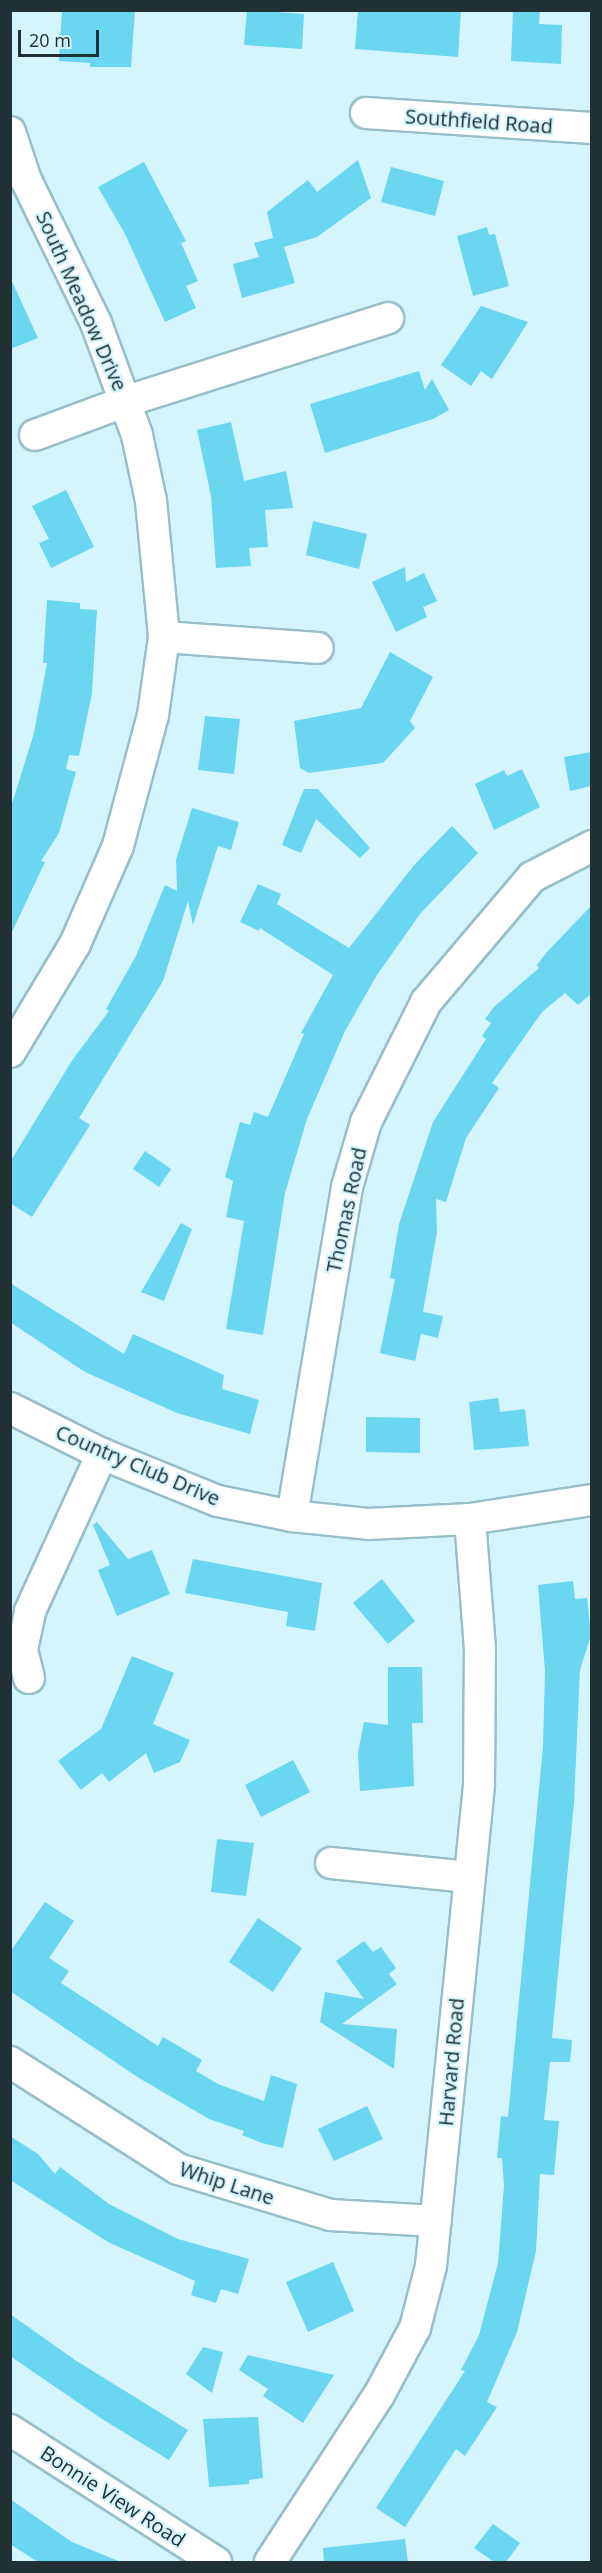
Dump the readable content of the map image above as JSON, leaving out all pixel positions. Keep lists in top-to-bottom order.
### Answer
{
  "streets": {
    "street": [
      "Southfield Road",
      "South Meadow Drive",
      "Thomas Road",
      "Country Club Drive",
      "Harvard Road",
      "Whip Lane",
      "Bonnie View Road"
    ]
  },
  "crossings": [
    ["Thomas Road", "Country Club Drive"],
    ["Country Club Drive", "Harvard Road"],
    ["Harvard Road", "Whip Lane"]
  ],
  "scale_bar": "20 m"
}
